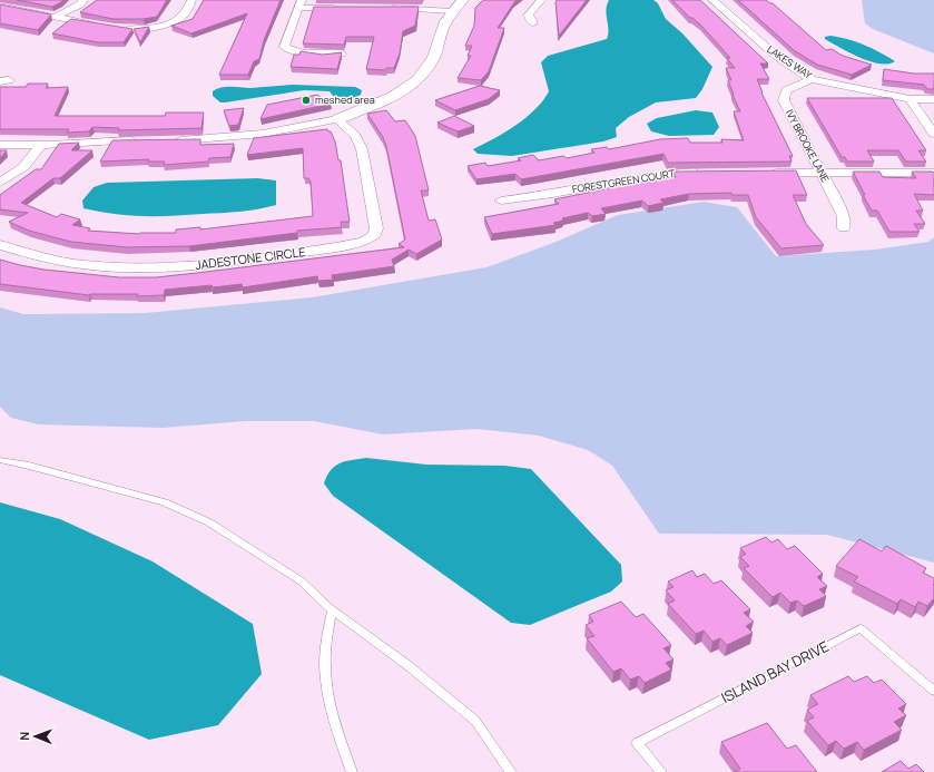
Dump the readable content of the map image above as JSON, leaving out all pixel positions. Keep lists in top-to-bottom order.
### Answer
{
  "streets": {
    "street": [
      "LAKES WAY",
      "IVY BROOKE LANE",
      "FORESTGREEN COURT",
      "JADESTONE CIRCLE"
    ],
    "lane": ["ISLAND BAY DRIVE"]
  },
  "crossings": [
    ["LAKES WAY", "IVY BROOKE LANE"]
  ],
  "places": ["meshed area"],
  "north": "left"
}
